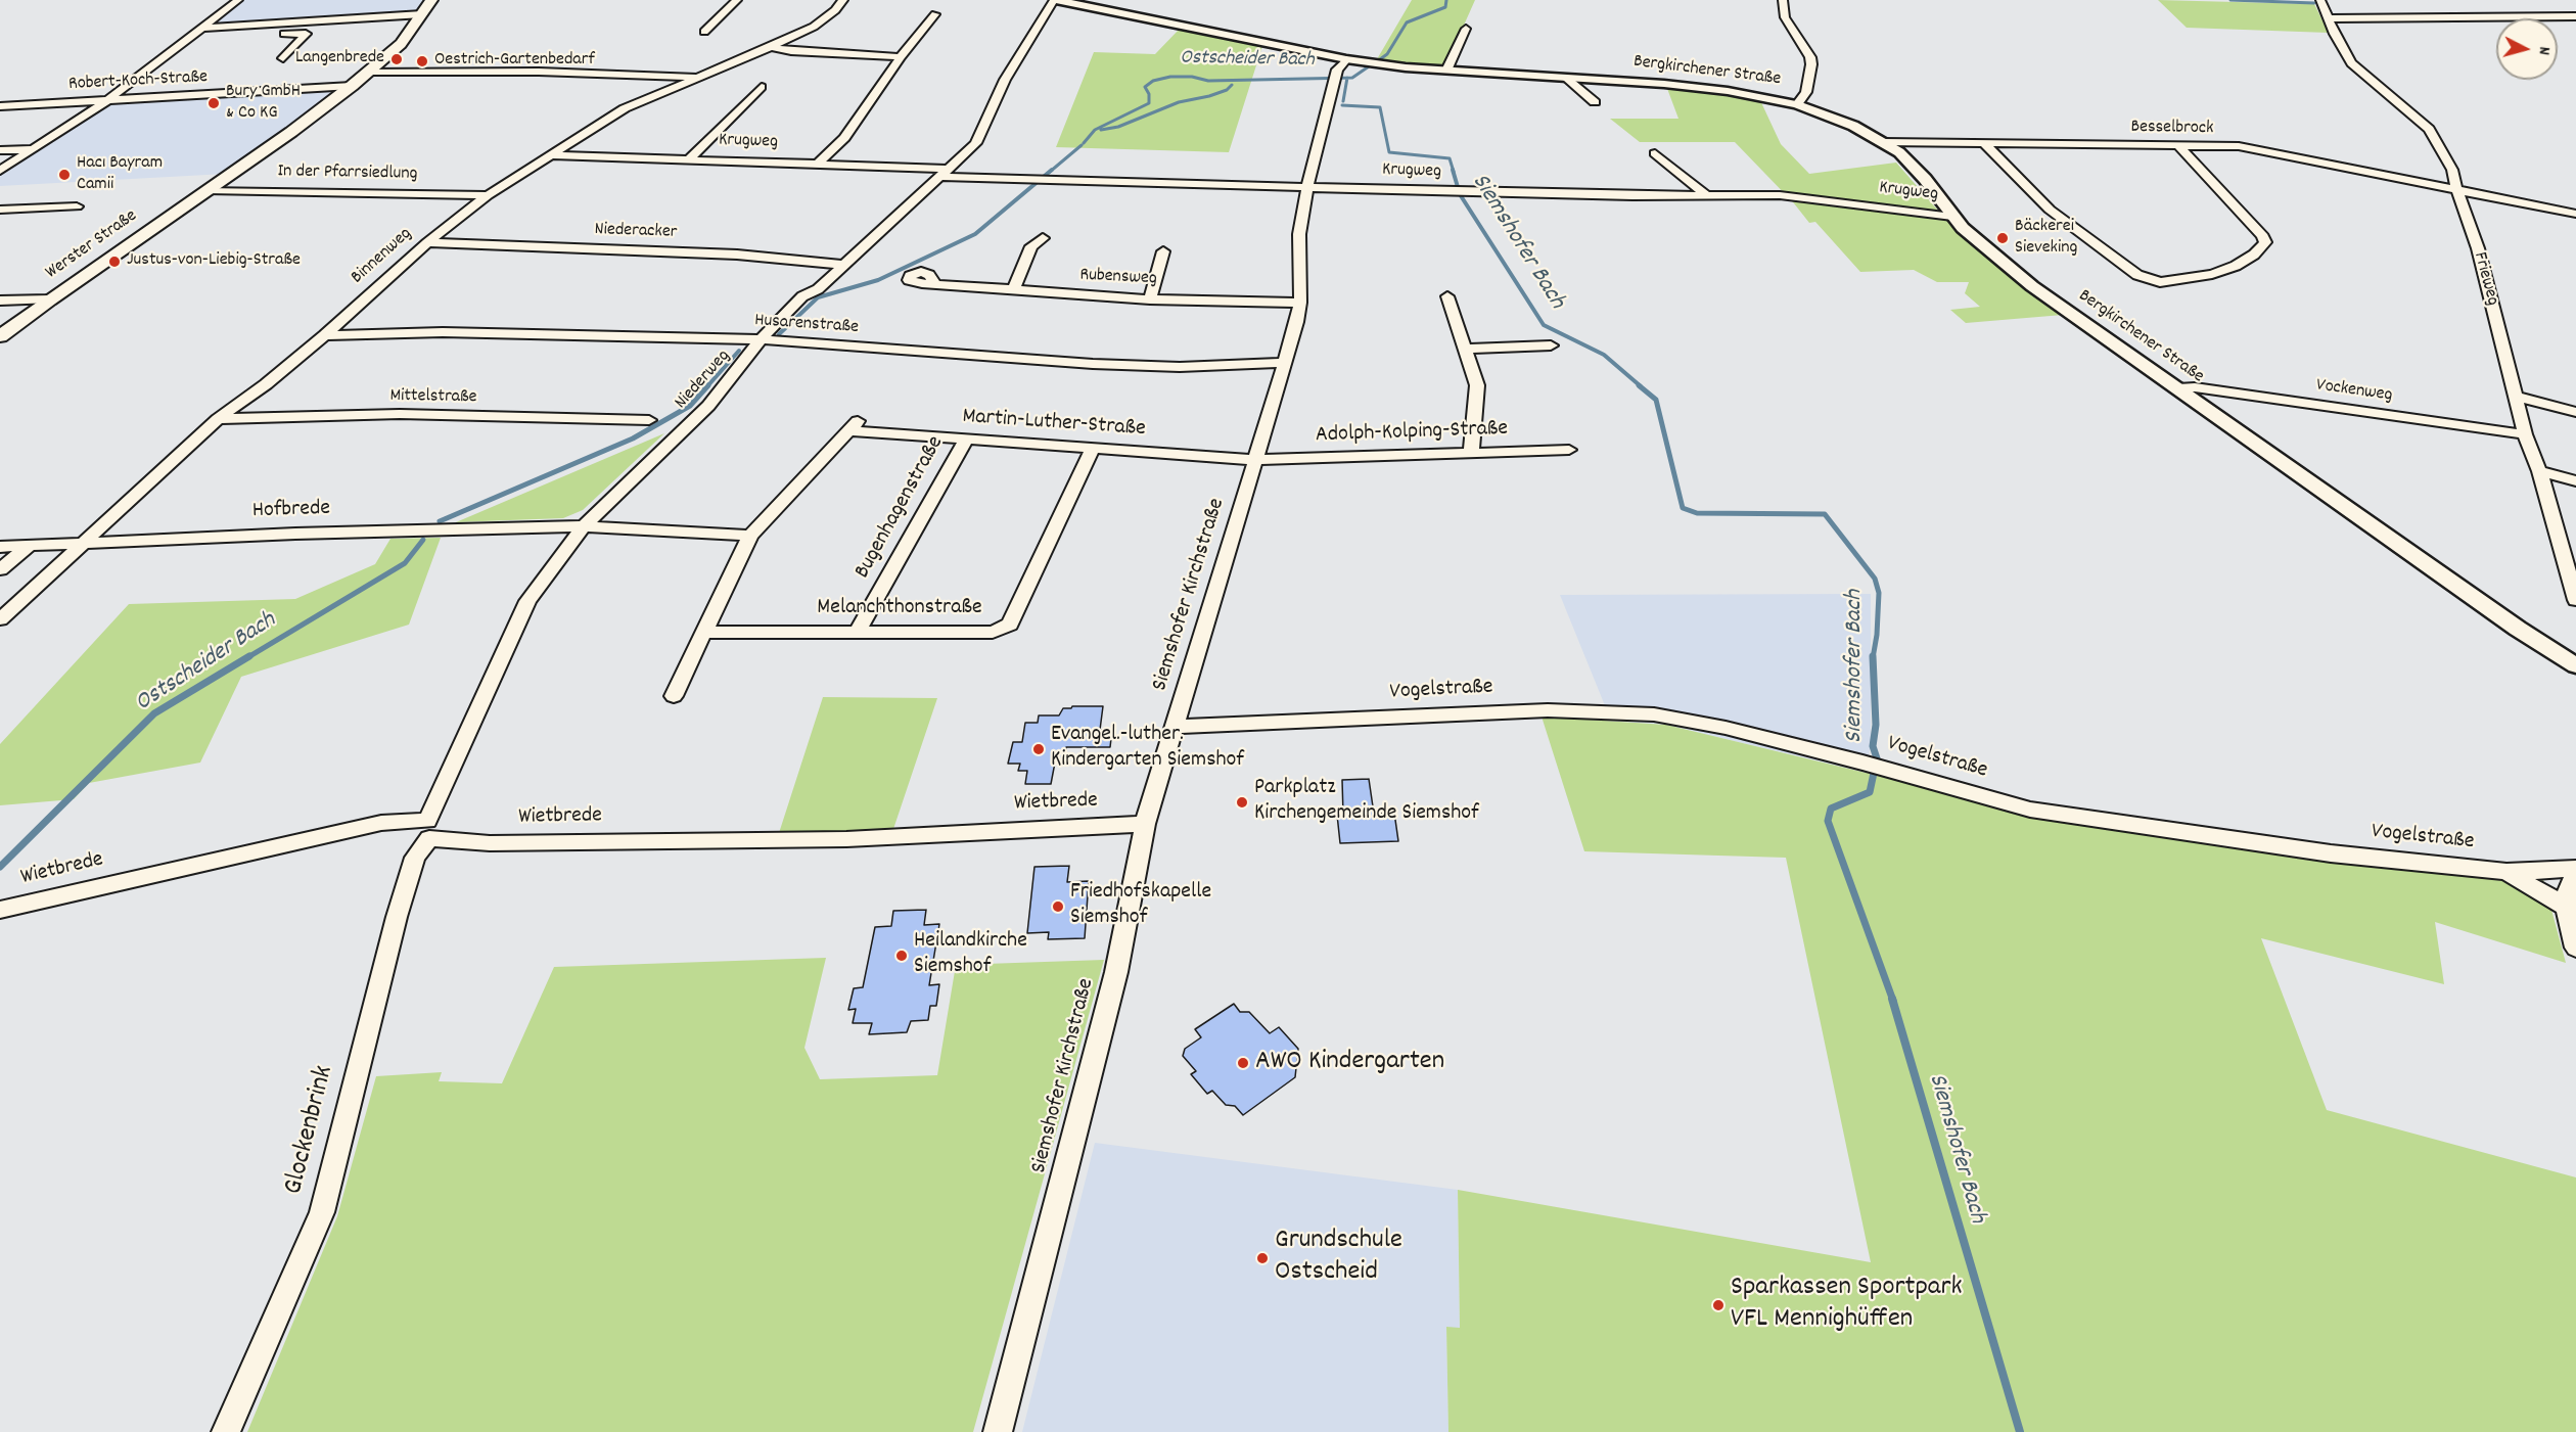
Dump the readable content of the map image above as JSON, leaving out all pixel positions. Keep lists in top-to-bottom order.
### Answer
{
  "streets": {
    "main road": ["Werster Straße"],
    "street": [
      "Bergkirchener Straße",
      "Robert-Koch-Straße",
      "Besselbrock",
      "Krugweg",
      "In der Pfarrsiedlung",
      "Niederacker",
      "Binnenweg",
      "Rubensweg",
      "Frieweg",
      "Husarenstraße",
      "Niederweg",
      "Vockenweg",
      "Mittelstraße",
      "Martin-Luther-Straße",
      "Adolph-Kolping-Straße",
      "Bugenhagenstraße",
      "Hofbrede",
      "Siemshofer Kirchstraße",
      "Melanchthonstraße",
      "Vogelstraße",
      "Wietbrede",
      "Glockenbrink"
    ]
  },
  "crossings": [
    ["Bergkirchener Straße", "Besselbrock"],
    ["Bergkirchener Straße", "Krugweg"],
    ["Bergkirchener Straße", "Niederweg"],
    ["Bergkirchener Straße", "Vockenweg"],
    ["Bergkirchener Straße", "Siemshofer Kirchstraße"],
    ["Robert-Koch-Straße", "Werster Straße"],
    ["Besselbrock", "Frieweg"],
    ["Krugweg", "Binnenweg"],
    ["Krugweg", "Niederweg"],
    ["Krugweg", "Siemshofer Kirchstraße"],
    ["In der Pfarrsiedlung", "Werster Straße"],
    ["In der Pfarrsiedlung", "Binnenweg"],
    ["Niederacker", "Binnenweg"],
    ["Niederacker", "Niederweg"],
    ["Binnenweg", "Husarenstraße"],
    ["Binnenweg", "Mittelstraße"],
    ["Binnenweg", "Hofbrede"],
    ["Rubensweg", "Siemshofer Kirchstraße"],
    ["Frieweg", "Vockenweg"],
    ["Husarenstraße", "Niederweg"],
    ["Husarenstraße", "Siemshofer Kirchstraße"],
    ["Niederweg", "Hofbrede"],
    ["Niederweg", "Wietbrede"],
    ["Niederweg", "Glockenbrink"],
    ["Martin-Luther-Straße", "Adolph-Kolping-Straße"],
    ["Martin-Luther-Straße", "Bugenhagenstraße"],
    ["Martin-Luther-Straße", "Siemshofer Kirchstraße"],
    ["Martin-Luther-Straße", "Melanchthonstraße"],
    ["Adolph-Kolping-Straße", "Siemshofer Kirchstraße"],
    ["Bugenhagenstraße", "Melanchthonstraße"],
    ["Siemshofer Kirchstraße", "Vogelstraße"],
    ["Siemshofer Kirchstraße", "Wietbrede"],
    ["Wietbrede", "Glockenbrink"]
  ],
  "water": ["Ostscheider Bach", "Siemshofer Bach"],
  "places": [
    "Langenbrede",
    "Oestrich-Gartenbedarf",
    "Bury GmbH & Co KG",
    "Hacı Bayram Camii",
    "Bäckerei Sieveking",
    "Justus-von-Liebig-Straße",
    "Evangel.-luther. Kindergarten Siemshof",
    "Parkplatz Kirchengemeinde Siemshof",
    "Friedhofskapelle Siemshof",
    "Heilandkirche Siemshof",
    "AWO Kindergarten",
    "Grundschule Ostscheid",
    "Sparkassen Sportpark VFL Mennighüffen"
  ],
  "north": "right"
}
